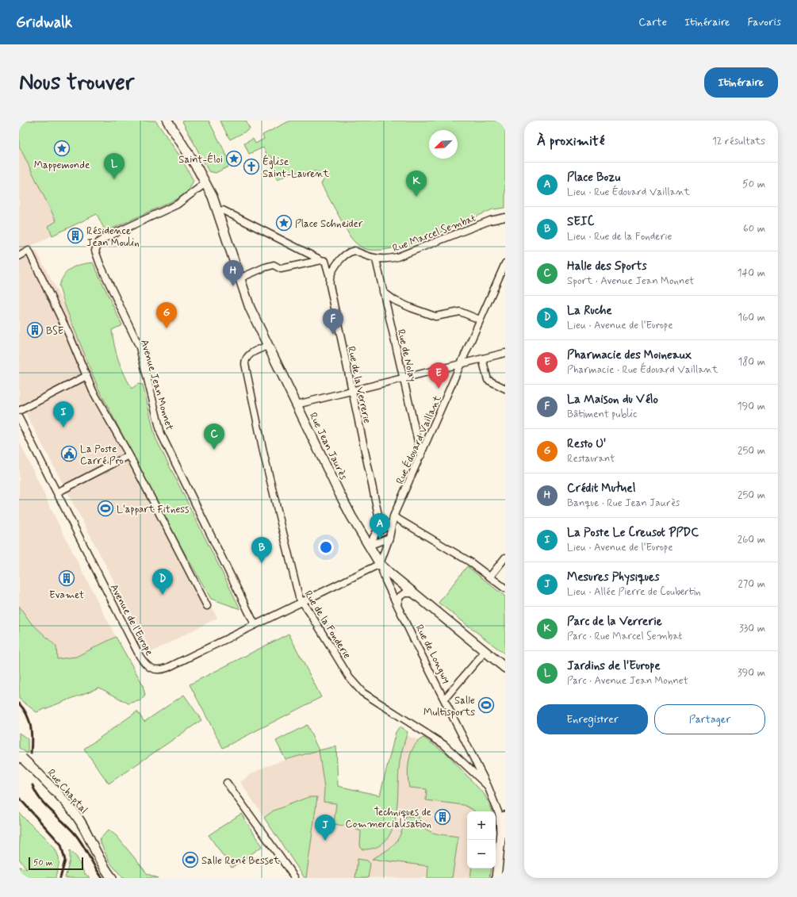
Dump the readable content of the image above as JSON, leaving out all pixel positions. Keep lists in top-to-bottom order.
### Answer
{
  "streets": {
    "main road": ["Rue Jean Jaurès", "Rue de Longwy", "Rue Chaptal"],
    "street": [
      "Rue Marcel Sembat",
      "Rue de Nolay",
      "Avenue Jean Monnet",
      "Rue de la Verrerie",
      "Rue Édouard Vaillant",
      "Avenue de l'Europe",
      "Rue de la Fonderie"
    ]
  },
  "crossings": [
    ["Rue Marcel Sembat", "Rue de Nolay"],
    ["Rue Marcel Sembat", "Rue de la Verrerie"],
    ["Rue de Nolay", "Rue Édouard Vaillant"],
    ["Avenue Jean Monnet", "Rue Jean Jaurès"],
    ["Avenue Jean Monnet", "Avenue de l'Europe"],
    ["Rue Édouard Vaillant", "Rue Jean Jaurès"],
    ["Rue Édouard Vaillant", "Avenue de l'Europe"],
    ["Rue Édouard Vaillant", "Rue de Longwy"],
    ["Rue Jean Jaurès", "Avenue de l'Europe"],
    ["Rue Jean Jaurès", "Rue de la Fonderie"],
    ["Rue Jean Jaurès", "Rue de Longwy"],
    ["Avenue de l'Europe", "Rue de la Fonderie"],
    ["Avenue de l'Europe", "Rue de Longwy"],
    ["Rue de la Fonderie", "Rue de Longwy"]
  ],
  "places": {
    "place": ["Mappemonde", "Saint-Éloi", "Place Schneider"],
    "church": ["Église Saint-Laurent"],
    "building": [
      "Résidence Jean Moulin",
      "BSE",
      "Evamet",
      "Techniques de Commercialisation"
    ],
    "public building": ["La Poste Carré Pro"],
    "sports": ["L'appart Fitness", "Salle Multisports", "Salle René Besset"]
  },
  "scale_bar": "50 m",
  "north": "bottom left",
  "page": {
    "header": "Gridwalk",
    "nav": ["Carte", "Itinéraire", "Favoris"],
    "buttons": [
      "Itinéraire",
      ["Enregistrer", "Partager"]
    ],
    "title": "Nous trouver",
    "heading": ["À proximité", "12 résultats"],
    "pins": [
      "L",
      "K",
      "H",
      "G",
      "F",
      "E",
      "I",
      "C",
      "A",
      "B",
      "D",
      "J"
    ],
    "list": [
      {
        "mark": "A",
        "name": "Place Bozu",
        "note": "Lieu · Rue Édouard Vaillant",
        "value": "50 m"
      },
      {
        "mark": "B",
        "name": "SEIC",
        "note": "Lieu · Rue de la Fonderie",
        "value": "60 m"
      },
      {
        "mark": "C",
        "name": "Halle des Sports",
        "note": "Sport · Avenue Jean Monnet",
        "value": "140 m"
      },
      {
        "mark": "D",
        "name": "La Ruche",
        "note": "Lieu · Avenue de l'Europe",
        "value": "160 m"
      },
      {
        "mark": "E",
        "name": "Pharmacie des Moineaux",
        "note": "Pharmacie · Rue Édouard Vaillant",
        "value": "180 m"
      },
      {
        "mark": "F",
        "name": "La Maison du Vélo",
        "note": "Bâtiment public",
        "value": "190 m"
      },
      {
        "mark": "G",
        "name": "Resto U'",
        "note": "Restaurant",
        "value": "250 m"
      },
      {
        "mark": "H",
        "name": "Crédit Mutuel",
        "note": "Banque · Rue Jean Jaurès",
        "value": "250 m"
      },
      {
        "mark": "I",
        "name": "La Poste Le Creusot PPDC",
        "note": "Lieu · Avenue de l'Europe",
        "value": "260 m"
      },
      {
        "mark": "J",
        "name": "Mesures Physiques",
        "note": "Lieu · Allée Pierre de Coubertin",
        "value": "270 m"
      },
      {
        "mark": "K",
        "name": "Parc de la Verrerie",
        "note": "Parc · Rue Marcel Sembat",
        "value": "330 m"
      },
      {
        "mark": "L",
        "name": "Jardins de l'Europe",
        "note": "Parc · Avenue Jean Monnet",
        "value": "390 m"
      }
    ],
    "map_buttons": ["+", "−"],
    "scale": "50 m"
  }
}
